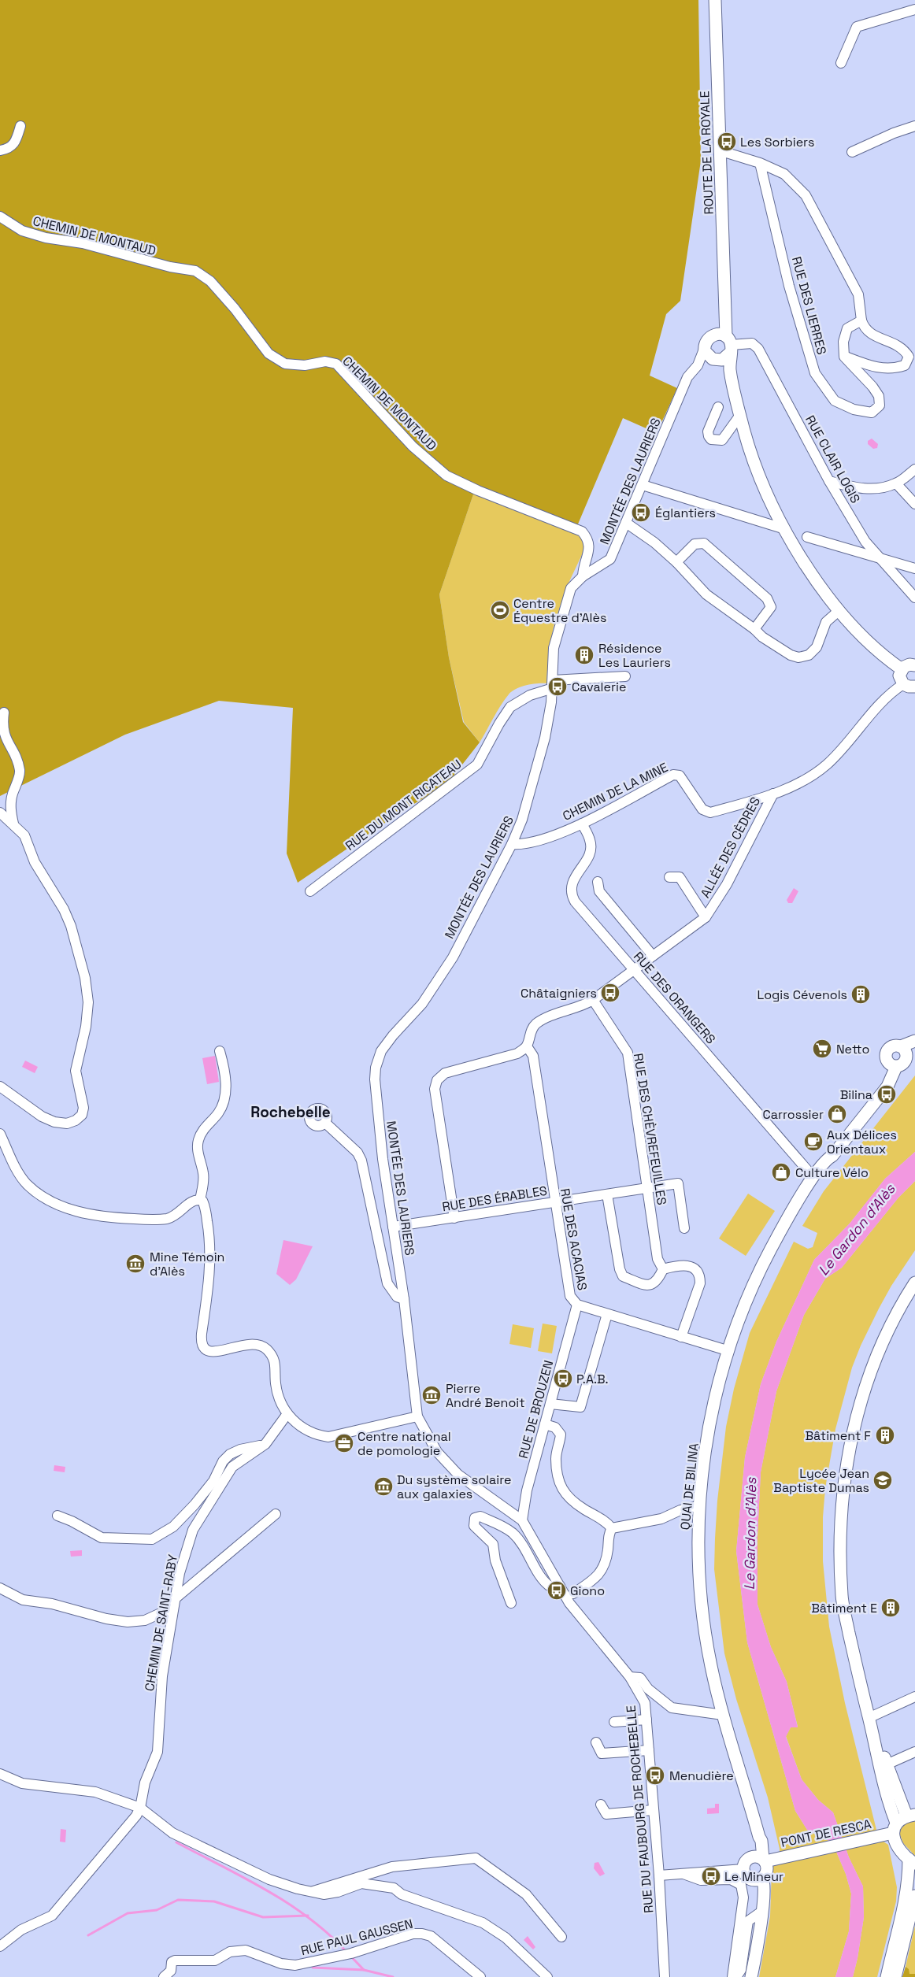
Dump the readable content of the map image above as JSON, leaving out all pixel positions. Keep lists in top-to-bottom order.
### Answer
{
  "streets": {
    "main road": ["ROUTE DE LA ROYALE", "QUAI DE BILINA", "PONT DE RESCA"],
    "street": [
      "CHEMIN DE MONTAUD",
      "RUE DES LIERRES",
      "RUE CLAIR LOGIS",
      "MONTÉE DES LAURIERS",
      "CHEMIN DE LA MINE",
      "RUE DU MONT RICATEAU",
      "ALLÉE DES CÈDRES",
      "RUE DES ORANGERS",
      "RUE DES CHÈVREFEUILLES",
      "RUE DES ÉRABLES",
      "RUE DES ACACIAS",
      "RUE DE BROUZEN",
      "CHEMIN DE SAINT-RABY",
      "RUE DU FAUBOURG DE ROCHEBELLE",
      "RUE PAUL GAUSSEN"
    ]
  },
  "crossings": [
    ["ROUTE DE LA ROYALE", "RUE CLAIR LOGIS"],
    ["ROUTE DE LA ROYALE", "MONTÉE DES LAURIERS"],
    ["CHEMIN DE MONTAUD", "MONTÉE DES LAURIERS"],
    ["RUE CLAIR LOGIS", "MONTÉE DES LAURIERS"],
    ["MONTÉE DES LAURIERS", "CHEMIN DE LA MINE"],
    ["MONTÉE DES LAURIERS", "RUE DU MONT RICATEAU"],
    ["MONTÉE DES LAURIERS", "RUE DES ÉRABLES"],
    ["MONTÉE DES LAURIERS", "RUE DU FAUBOURG DE ROCHEBELLE"],
    ["CHEMIN DE LA MINE", "ALLÉE DES CÈDRES"],
    ["CHEMIN DE LA MINE", "RUE DES ORANGERS"],
    ["ALLÉE DES CÈDRES", "RUE DES ORANGERS"],
    ["ALLÉE DES CÈDRES", "RUE DES CHÈVREFEUILLES"],
    ["ALLÉE DES CÈDRES", "RUE DES ACACIAS"],
    ["RUE DES ORANGERS", "QUAI DE BILINA"],
    ["RUE DES CHÈVREFEUILLES", "RUE DES ÉRABLES"],
    ["RUE DES ÉRABLES", "RUE DES ACACIAS"],
    ["RUE DES ACACIAS", "RUE DE BROUZEN"],
    ["RUE DES ACACIAS", "QUAI DE BILINA"],
    ["RUE DE BROUZEN", "RUE DU FAUBOURG DE ROCHEBELLE"],
    ["QUAI DE BILINA", "PONT DE RESCA"]
  ],
  "districts": ["Rochebelle"],
  "water": ["Le Gardon d'Alès"],
  "places": {
    "bus stop": [
      "Les Sorbiers",
      "Églantiers",
      "Cavalerie",
      "Châtaigniers",
      "Bilina",
      "P.A.B.",
      "Giono",
      "Menudière",
      "Le Mineur"
    ],
    "sports": ["Centre Équestre d'Alès"],
    "building": [
      "Résidence Les Lauriers",
      "Logis Cévenols",
      "Bâtiment F",
      "Bâtiment E"
    ],
    "supermarket": ["Netto"],
    "shop": ["Carrossier", "Culture Vélo"],
    "cafe": ["Aux Délices Orientaux"],
    "museum": ["Mine Témoin d'Alès", "Pierre André Benoit", "Du système solaire aux galaxies"],
    "office": ["Centre national de pomologie"],
    "school or university": ["Lycée Jean Baptiste Dumas"]
  }
}
